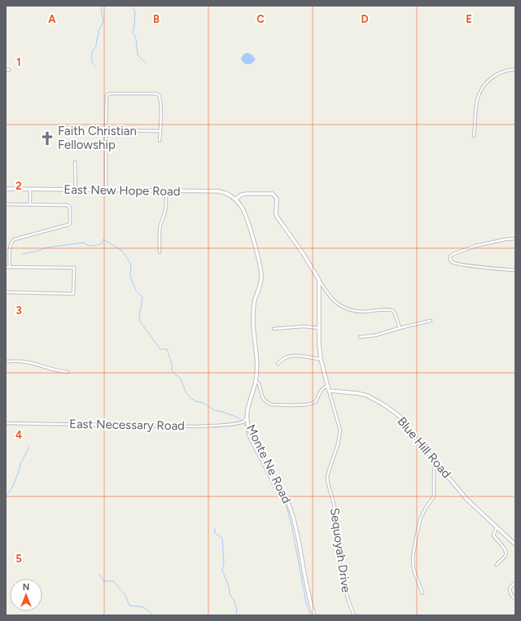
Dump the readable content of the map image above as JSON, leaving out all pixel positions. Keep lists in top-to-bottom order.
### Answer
{
  "streets": {
    "street": [
      "East New Hope Road",
      "East Necessary Road",
      "Blue Hill Road",
      "Monte Ne Road",
      "Sequoyah Drive"
    ]
  },
  "crossings": [
    ["East New Hope Road", "Monte Ne Road"],
    ["East Necessary Road", "Monte Ne Road"],
    ["Blue Hill Road", "Sequoyah Drive"]
  ],
  "places": {
    "church": ["Faith Christian Fellowship"]
  },
  "north": "top",
  "grid": {
    "columns": [
      "A",
      "B",
      "C",
      "D",
      "E"
    ],
    "rows": [
      "1",
      "2",
      "3",
      "4",
      "5"
    ]
  }
}
